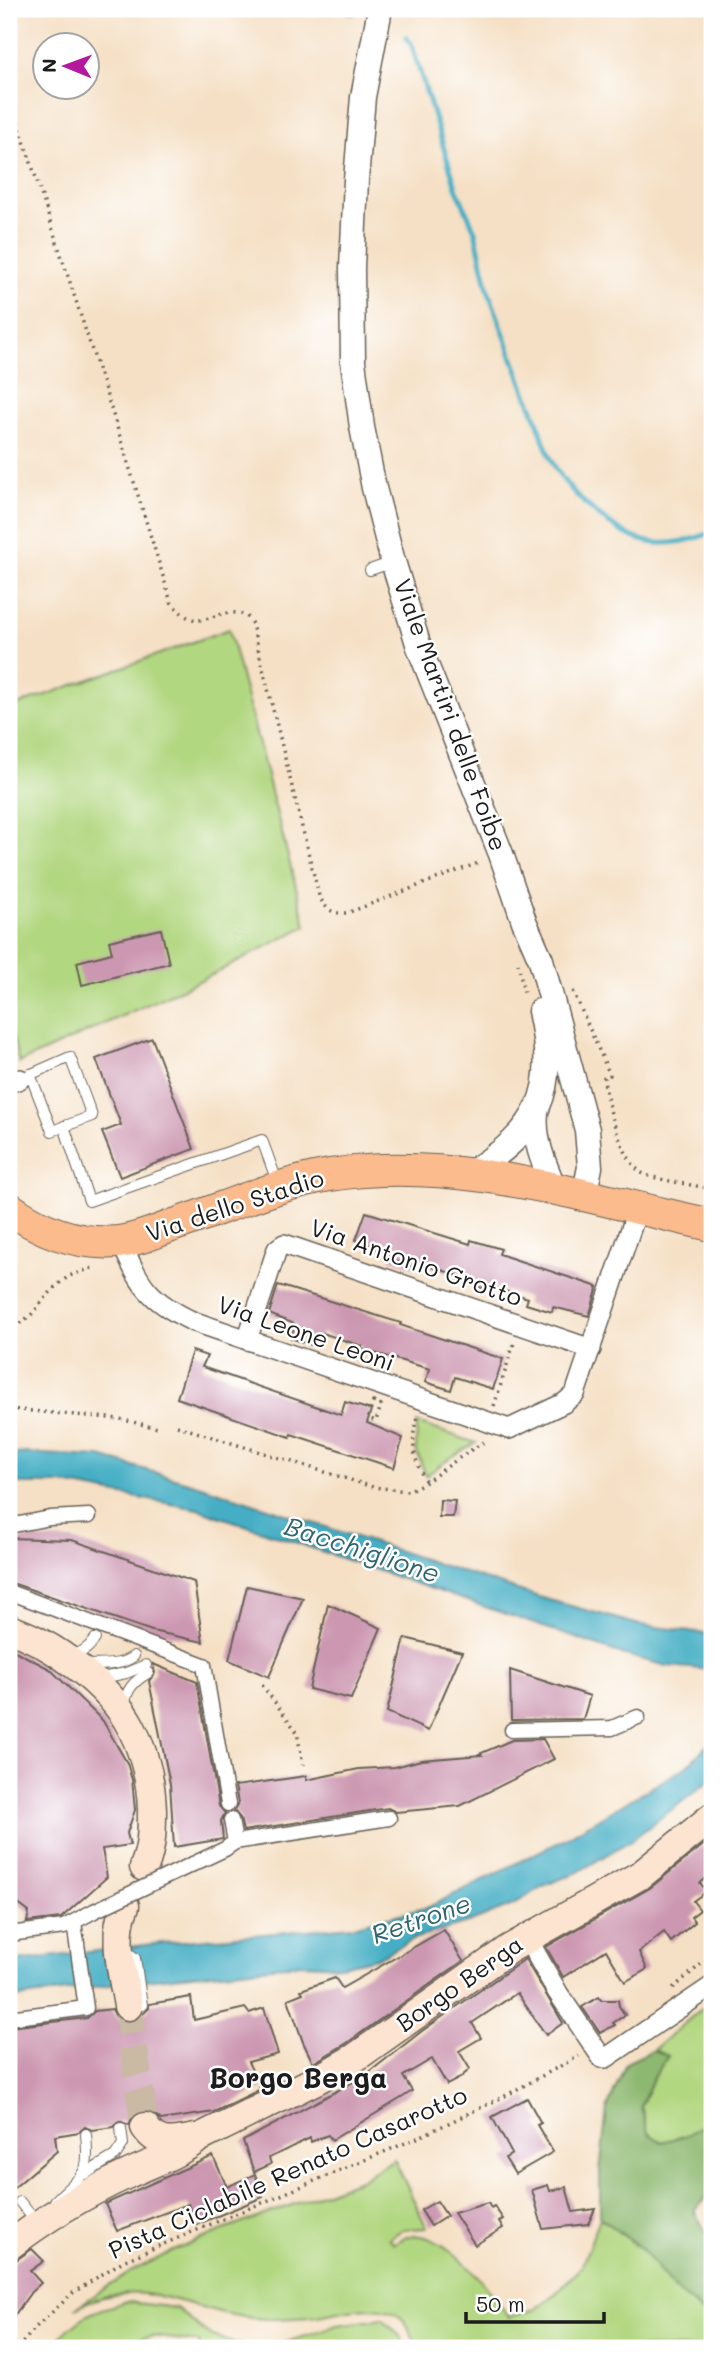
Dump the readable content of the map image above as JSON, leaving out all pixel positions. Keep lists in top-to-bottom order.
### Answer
{
  "streets": {
    "main road": ["Via dello Stadio", "Borgo Berga"],
    "street": ["Viale Martiri delle Foibe", "Via Antonio Grotto", "Via Leone Leoni"],
    "path": ["Pista Ciclabile Renato Casarotto"]
  },
  "crossings": [
    ["Viale Martiri delle Foibe", "Via dello Stadio"],
    ["Via dello Stadio", "Via Leone Leoni"],
    ["Via Antonio Grotto", "Via Leone Leoni"]
  ],
  "districts": ["Borgo Berga"],
  "water": ["Bacchiglione", "Retrone"],
  "scale_bar": "50 m",
  "north": "left"
}
